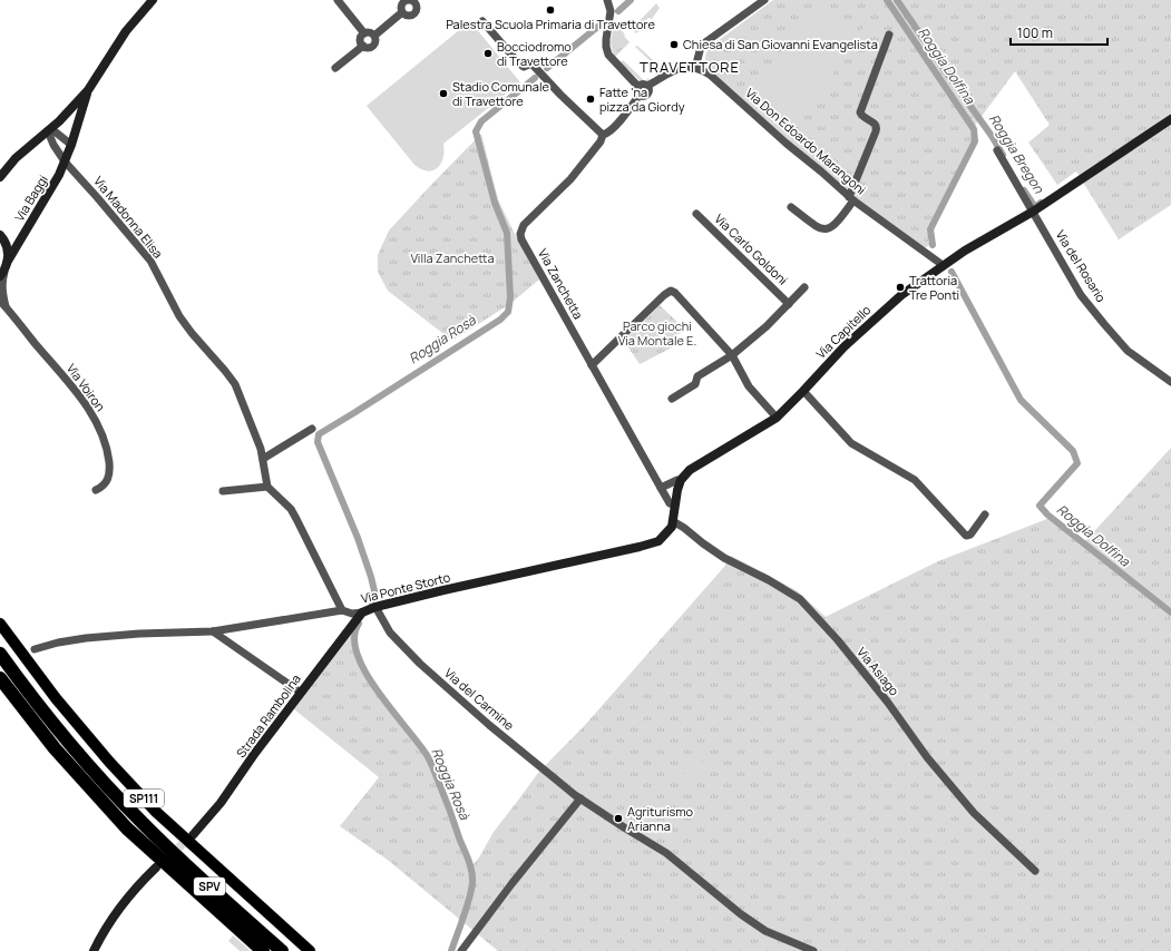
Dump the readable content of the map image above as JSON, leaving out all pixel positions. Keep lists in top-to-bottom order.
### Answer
{
  "streets": {
    "highway": ["SPV"],
    "main road": ["SP111"],
    "street": [
      "Via Don Edoardo Marangoni",
      "Via Baggi",
      "Via Madonna Elisa",
      "Via Carlo Goldoni",
      "Via del Rosario",
      "Via Zanchetta",
      "Via Capitello",
      "Via Voiron",
      "Via Ponte Storto",
      "Via Asiago",
      "Via del Carmine",
      "Strada Rambolina"
    ]
  },
  "crossings": [
    ["Via Don Edoardo Marangoni", "Via Capitello"],
    ["Via Baggi", "Via Madonna Elisa"],
    ["Via Baggi", "Via Voiron"],
    ["Via del Rosario", "Via Capitello"],
    ["Via Zanchetta", "Via Capitello"],
    ["Via Ponte Storto", "Via Asiago"],
    ["Via Ponte Storto", "Via del Carmine"],
    ["Via Ponte Storto", "Strada Rambolina"]
  ],
  "districts": ["TRAVETTORE"],
  "water": ["Roggia Dolfina", "Roggia Bregon", "Roggia Rosà"],
  "parks": ["Villa Zanchetta", "Parco giochi Via Montale E."],
  "places": [
    "Palestra Scuola Primaria di Travettore",
    "Chiesa di San Giovanni Evangelista",
    "Bocciodromo di Travettore",
    "Stadio Comunale di Travettore",
    "Fatte 'na pizza da Giordy",
    "Trattoria Tre Ponti",
    "Agriturismo Arianna"
  ],
  "scale_bar": "100 m"
}
